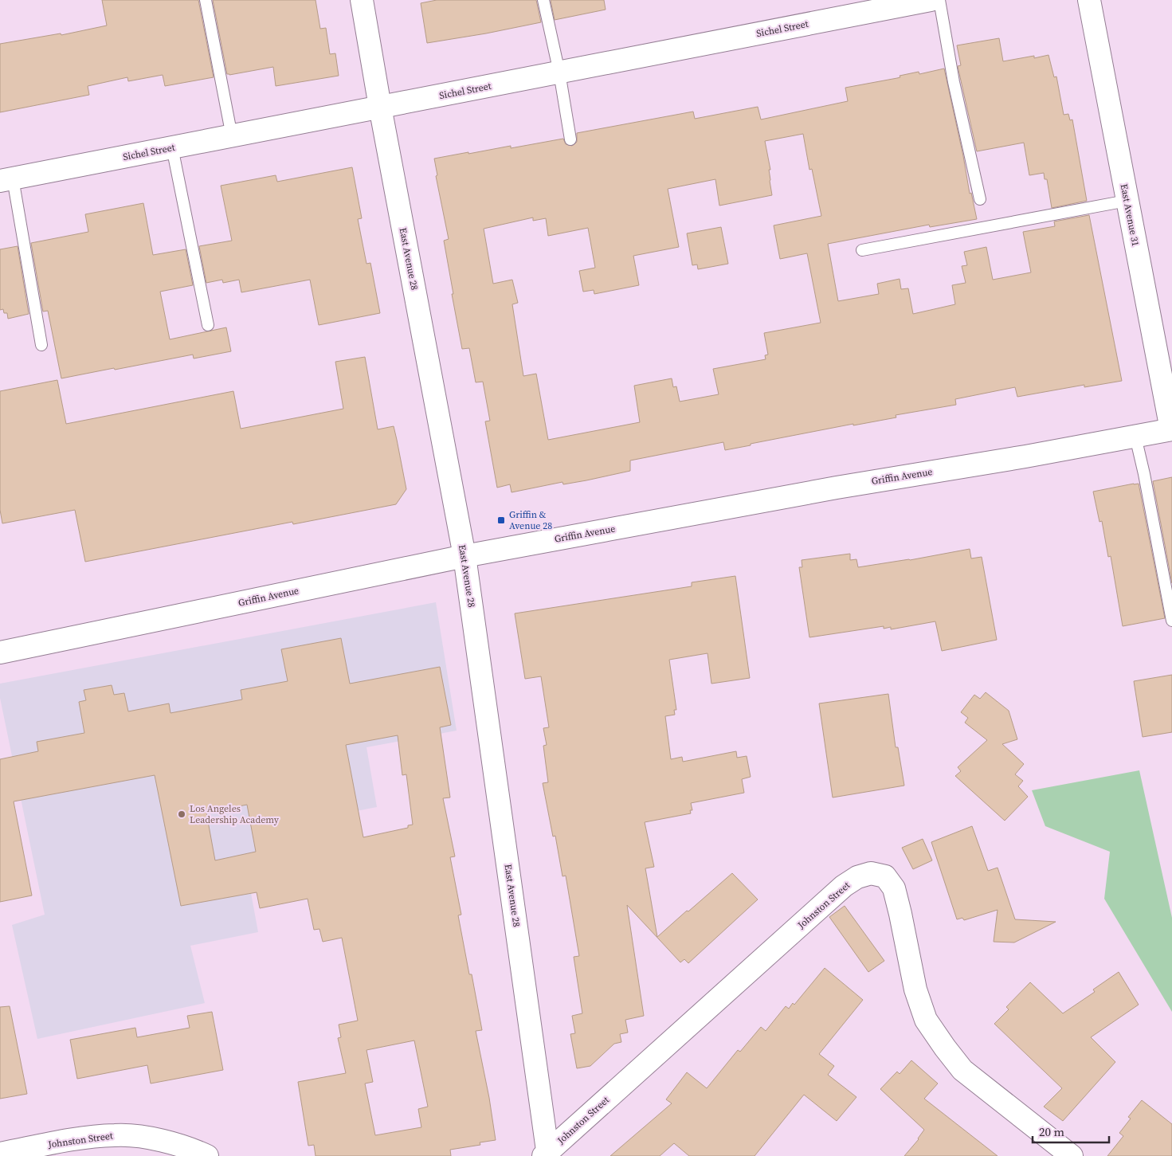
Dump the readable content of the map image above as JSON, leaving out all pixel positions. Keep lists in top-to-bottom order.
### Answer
{
  "streets": {
    "street": [
      "Sichel Street",
      "East Avenue 31",
      "East Avenue 28",
      "Griffin Avenue",
      "Johnston Street"
    ]
  },
  "crossings": [
    ["Sichel Street", "East Avenue 28"],
    ["East Avenue 31", "Griffin Avenue"],
    ["East Avenue 28", "Griffin Avenue"],
    ["East Avenue 28", "Johnston Street"]
  ],
  "places": {
    "transit": ["Griffin & Avenue 28"],
    "other": ["Los Angeles Leadership Academy"]
  },
  "scale_bar": "20 m"
}
